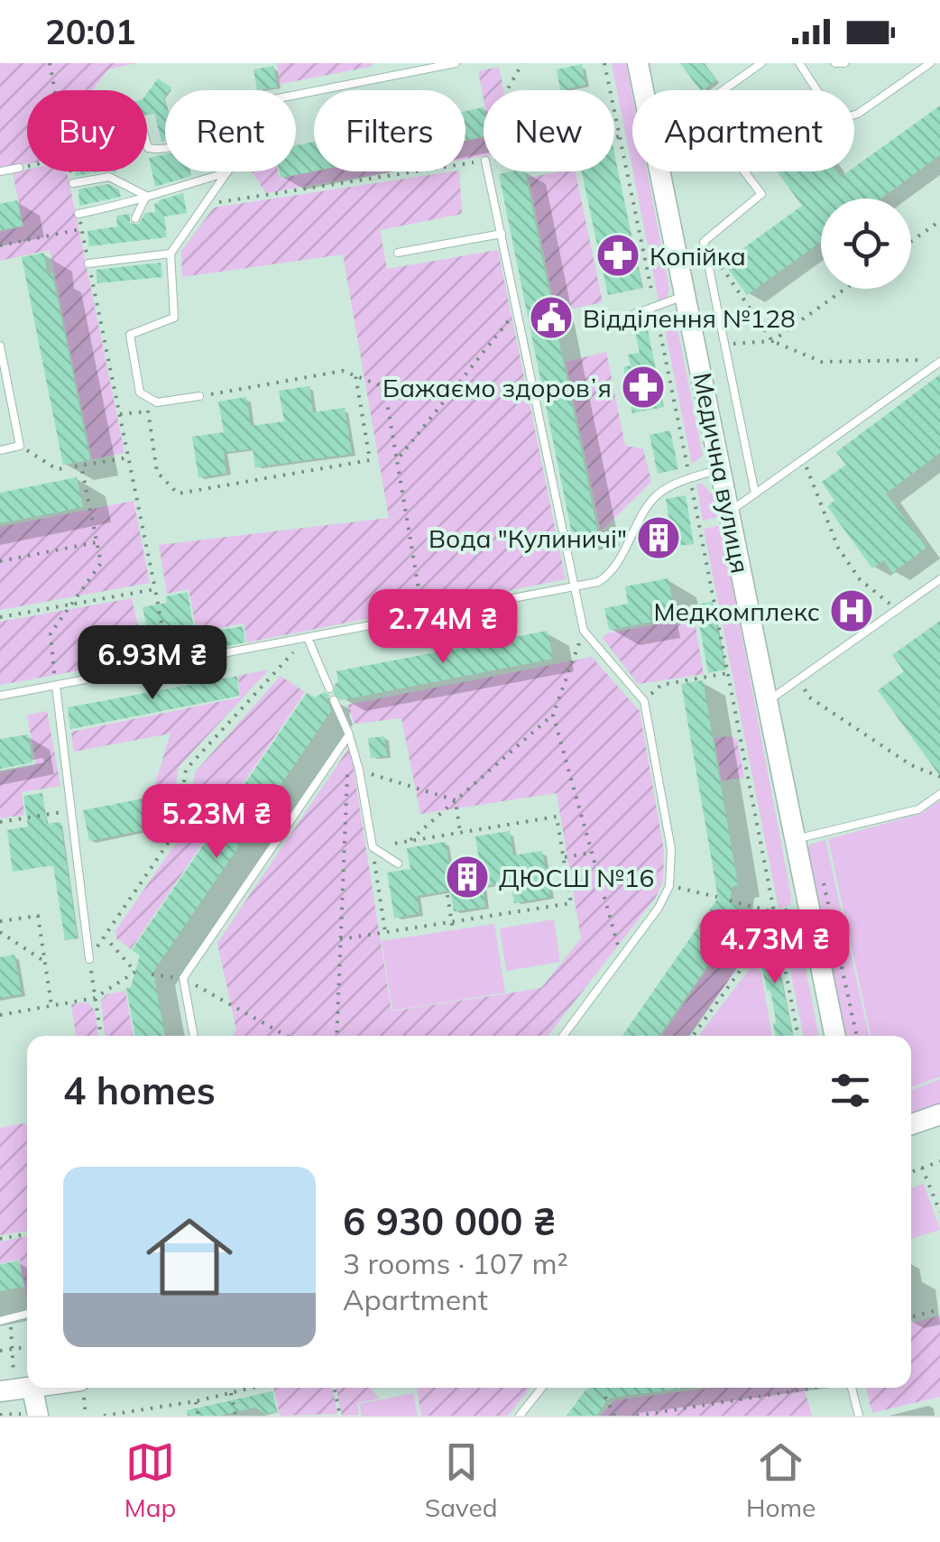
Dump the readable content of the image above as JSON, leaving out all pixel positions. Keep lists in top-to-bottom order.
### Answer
{
  "streets": {
    "street": ["Медична вулиця"]
  },
  "places": {
    "pharmacy": ["Копійка", "Бажаємо здоровʼя"],
    "public building": ["Відділення №128"],
    "building": ["Вода \"Кулиничі\"", "ДЮСШ №16"],
    "hospital": ["Медкомплекс"]
  },
  "page": {
    "status": "20:01",
    "chip": [
      "Buy",
      "Rent",
      "Filters",
      "New",
      "Apartment"
    ],
    "price": [
      "2.74M ₴",
      "6.93M ₴",
      "5.23M ₴",
      "4.73M ₴"
    ],
    "heading": "4 homes",
    "list": [
      {
        "name": "6 930 000 ₴",
        "note": "3 rooms · 107 m² · Apartment"
      }
    ],
    "tabs": ["Map", "Saved", "Home"]
  }
}
